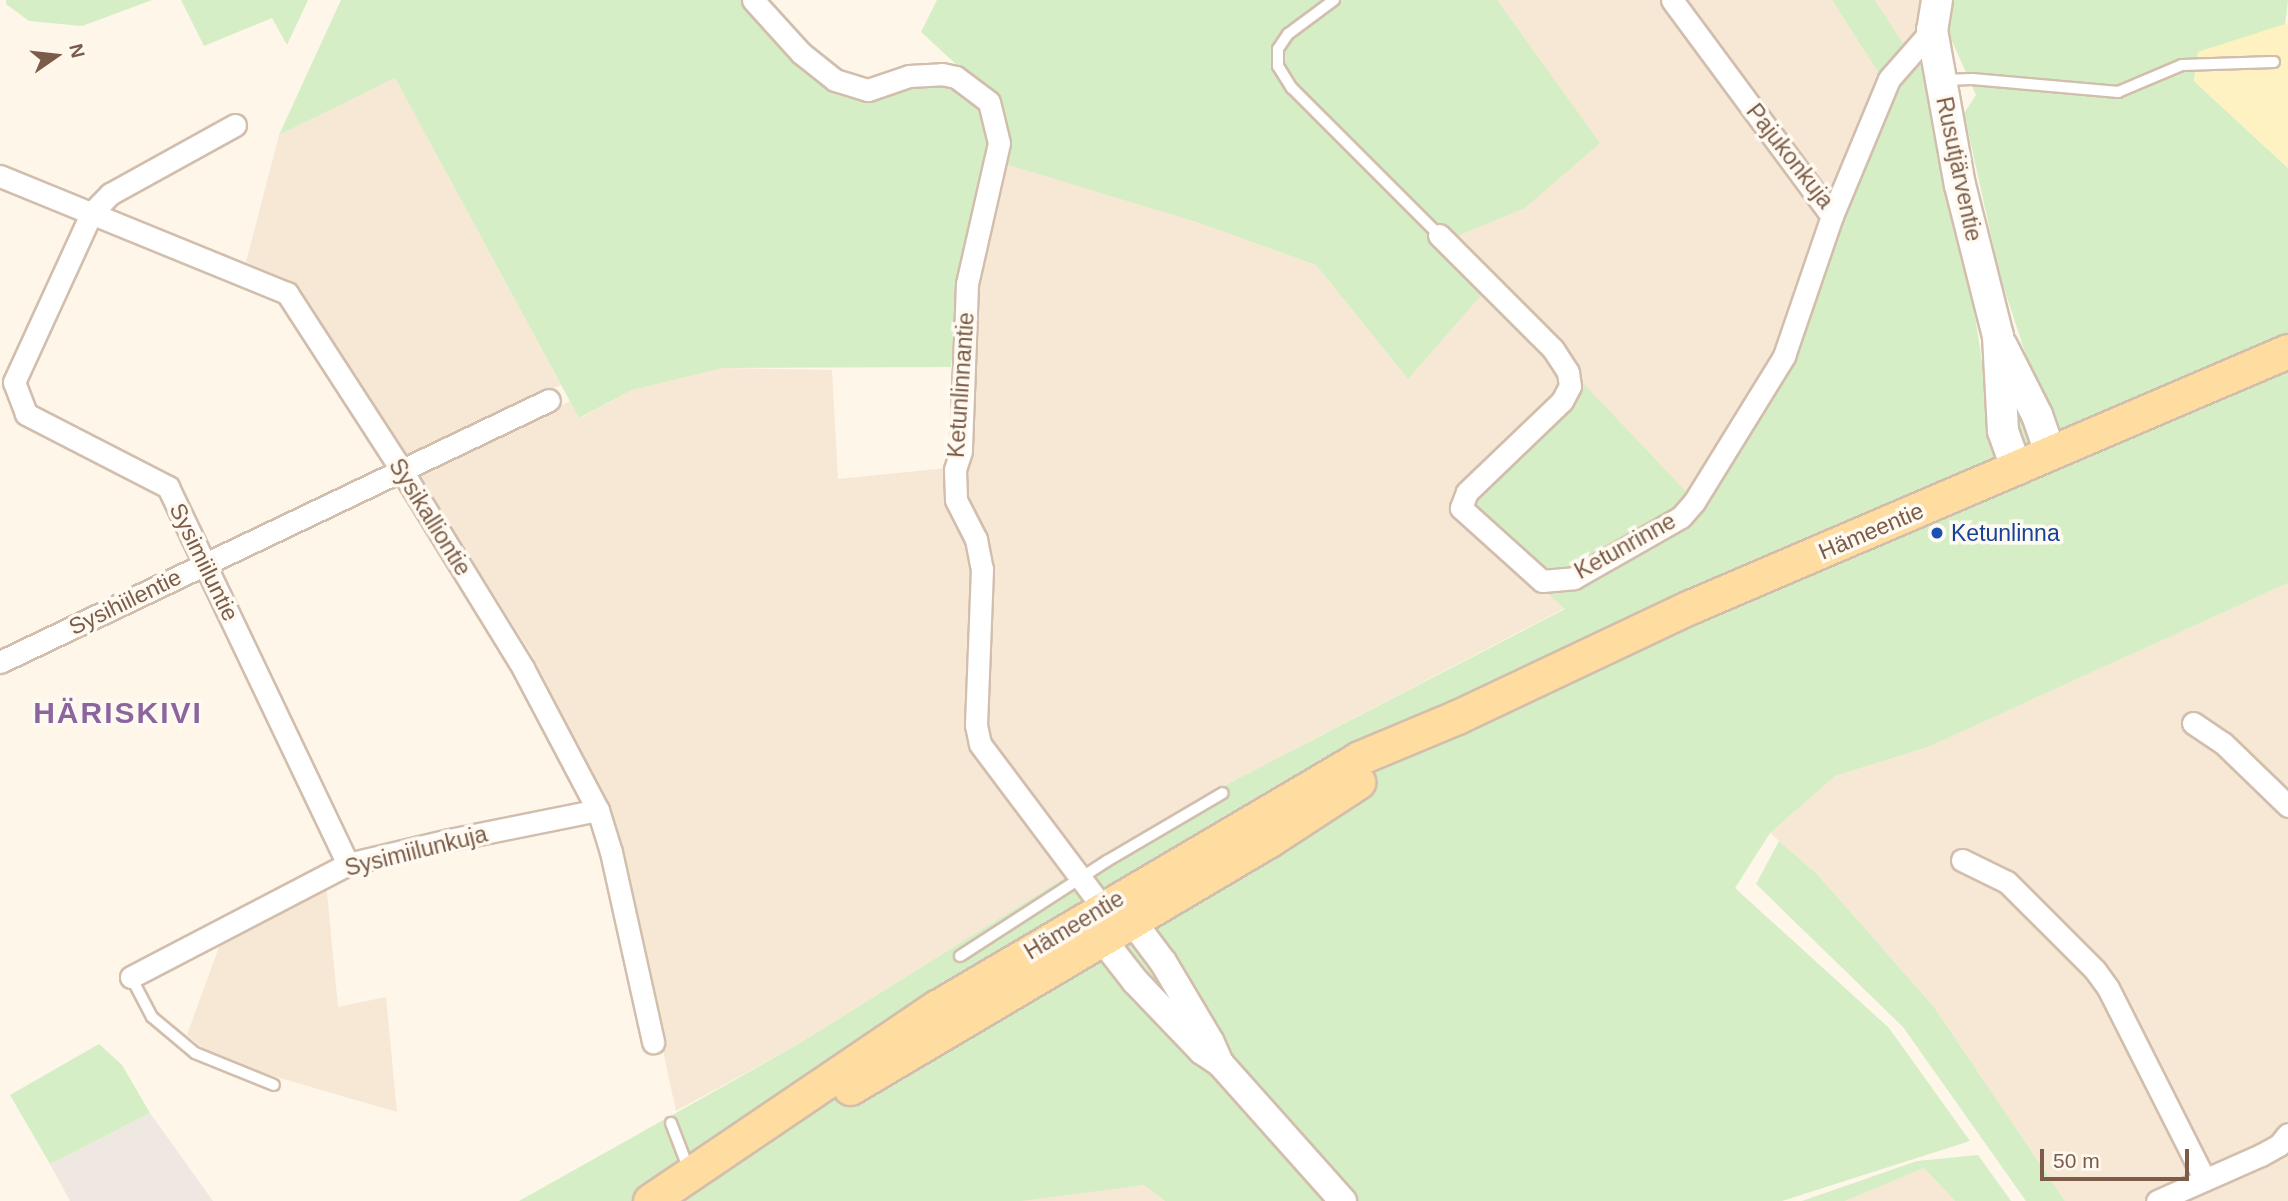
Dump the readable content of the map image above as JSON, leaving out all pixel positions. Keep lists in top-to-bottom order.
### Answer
{
  "streets": {
    "main road": ["Rusutjärventie", "Hämeentie"],
    "street": [
      "Pajukonkuja",
      "Ketunlinnantie",
      "Sysikalliontie",
      "Ketunrinne",
      "Sysimiiluntie",
      "Sysihiilentie",
      "Sysimiilunkuja"
    ]
  },
  "crossings": [
    ["Pajukonkuja", "Rusutjärventie"],
    ["Pajukonkuja", "Ketunrinne"],
    ["Rusutjärventie", "Hämeentie"],
    ["Ketunlinnantie", "Hämeentie"],
    ["Sysikalliontie", "Sysimiiluntie"],
    ["Sysikalliontie", "Sysihiilentie"],
    ["Sysikalliontie", "Sysimiilunkuja"],
    ["Sysimiiluntie", "Sysihiilentie"],
    ["Sysimiiluntie", "Sysimiilunkuja"]
  ],
  "districts": ["HÄRISKIVI"],
  "places": ["Ketunlinna"],
  "scale_bar": "50 m",
  "north": "right"
}
